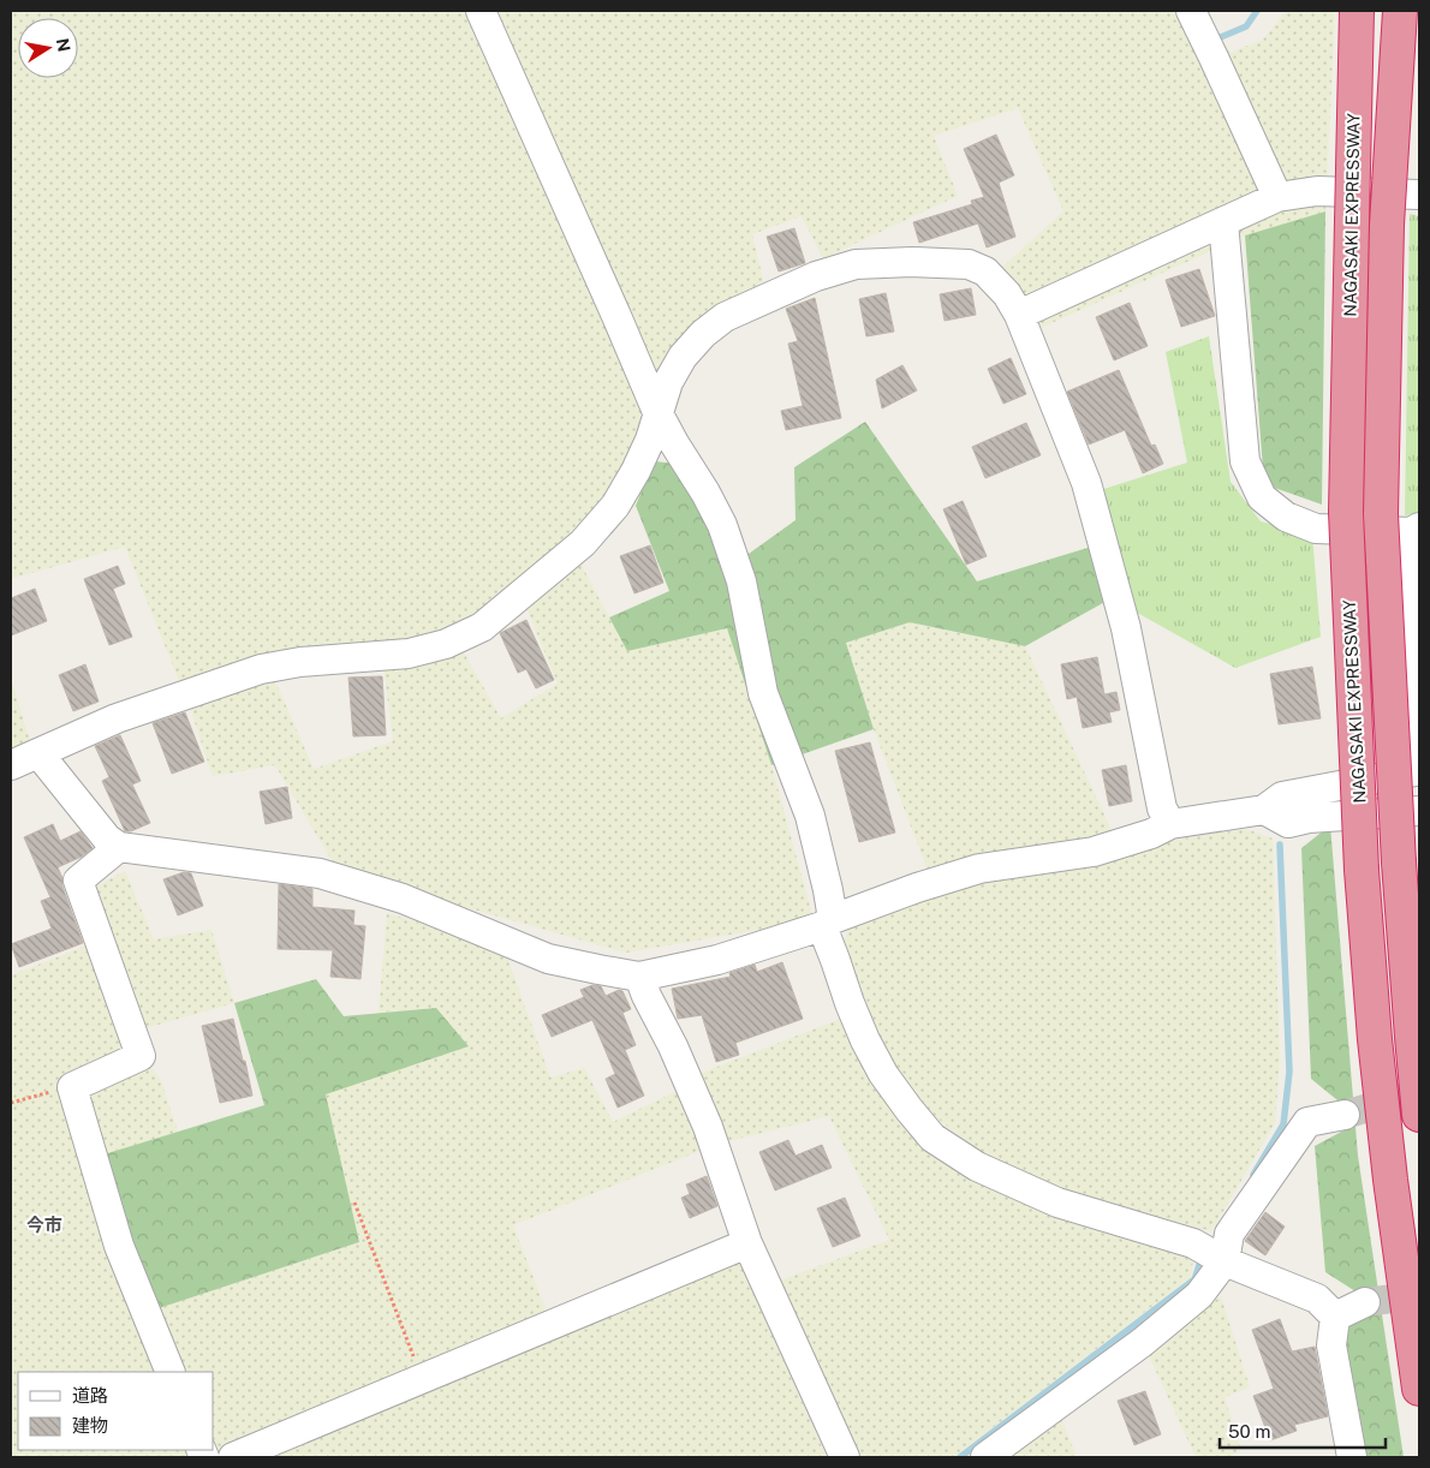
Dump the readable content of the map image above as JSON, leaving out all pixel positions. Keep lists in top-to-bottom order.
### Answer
{
  "streets": {
    "highway": ["NAGASAKI EXPRESSWAY"]
  },
  "districts": ["今市"],
  "legend": ["道路", "建物"],
  "scale_bar": "50 m",
  "north": "right"
}
